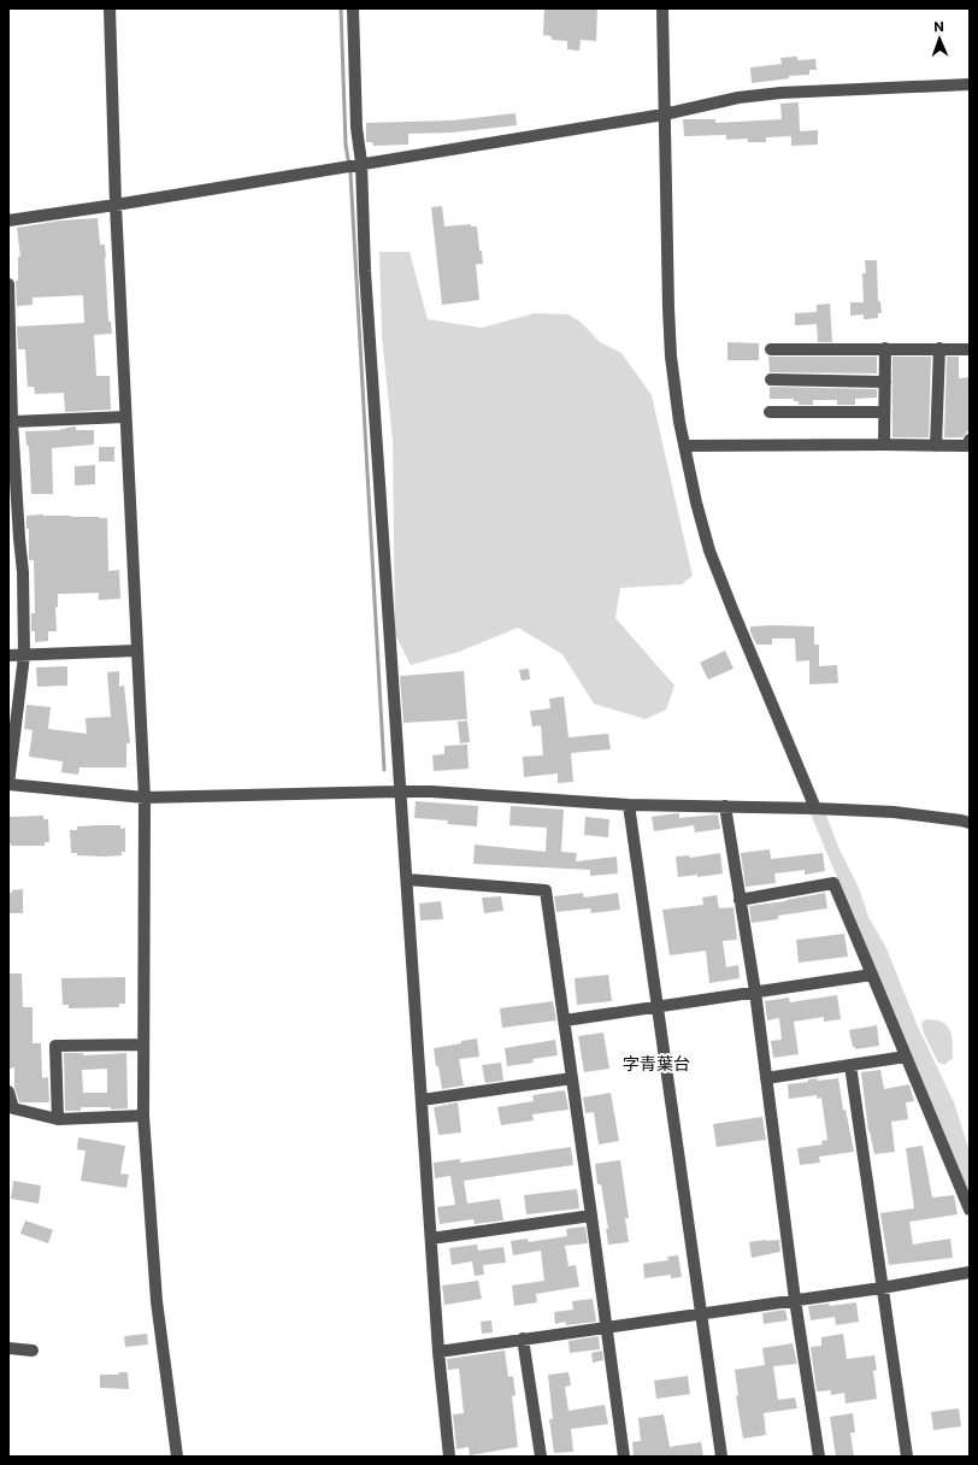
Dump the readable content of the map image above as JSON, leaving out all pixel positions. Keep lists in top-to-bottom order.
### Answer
{
  "districts": ["字青葉台"],
  "north": "top"
}
